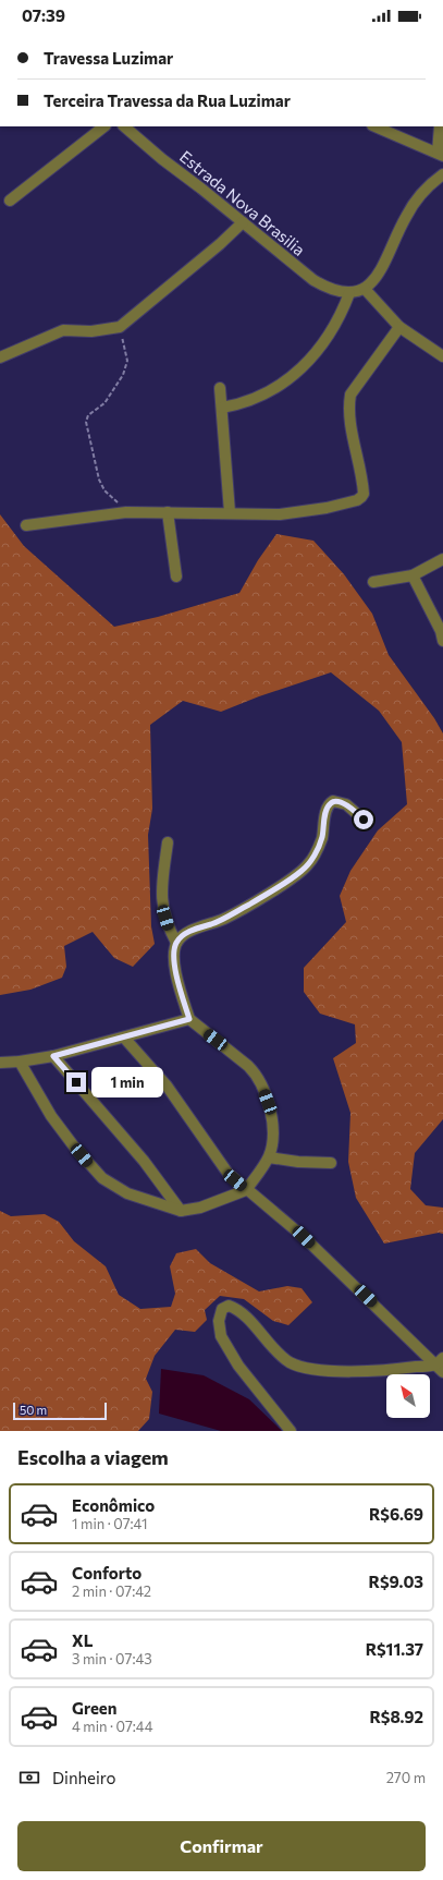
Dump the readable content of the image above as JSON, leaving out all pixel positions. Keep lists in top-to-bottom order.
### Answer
{
  "streets": {
    "street": ["Estrada Nova Brasilia"]
  },
  "scale_bar": "50 m",
  "north": "top left",
  "page": {
    "status": "07:39",
    "banner": ["Travessa Luzimar", "Terceira Travessa da Rua Luzimar"],
    "bubble": "1 min",
    "scale": "50 m",
    "heading": "Escolha a viagem",
    "list": [
      {
        "name": "Econômico",
        "note": "1 min · 07:41",
        "value": "R$6.69"
      },
      {
        "name": "Conforto",
        "note": "2 min · 07:42",
        "value": "R$9.03"
      },
      {
        "name": "XL",
        "note": "3 min · 07:43",
        "value": "R$11.37"
      },
      {
        "name": "Green",
        "note": "4 min · 07:44",
        "value": "R$8.92"
      }
    ],
    "pay": ["Dinheiro", "270 m"],
    "buttons": "Confirmar"
  }
}
